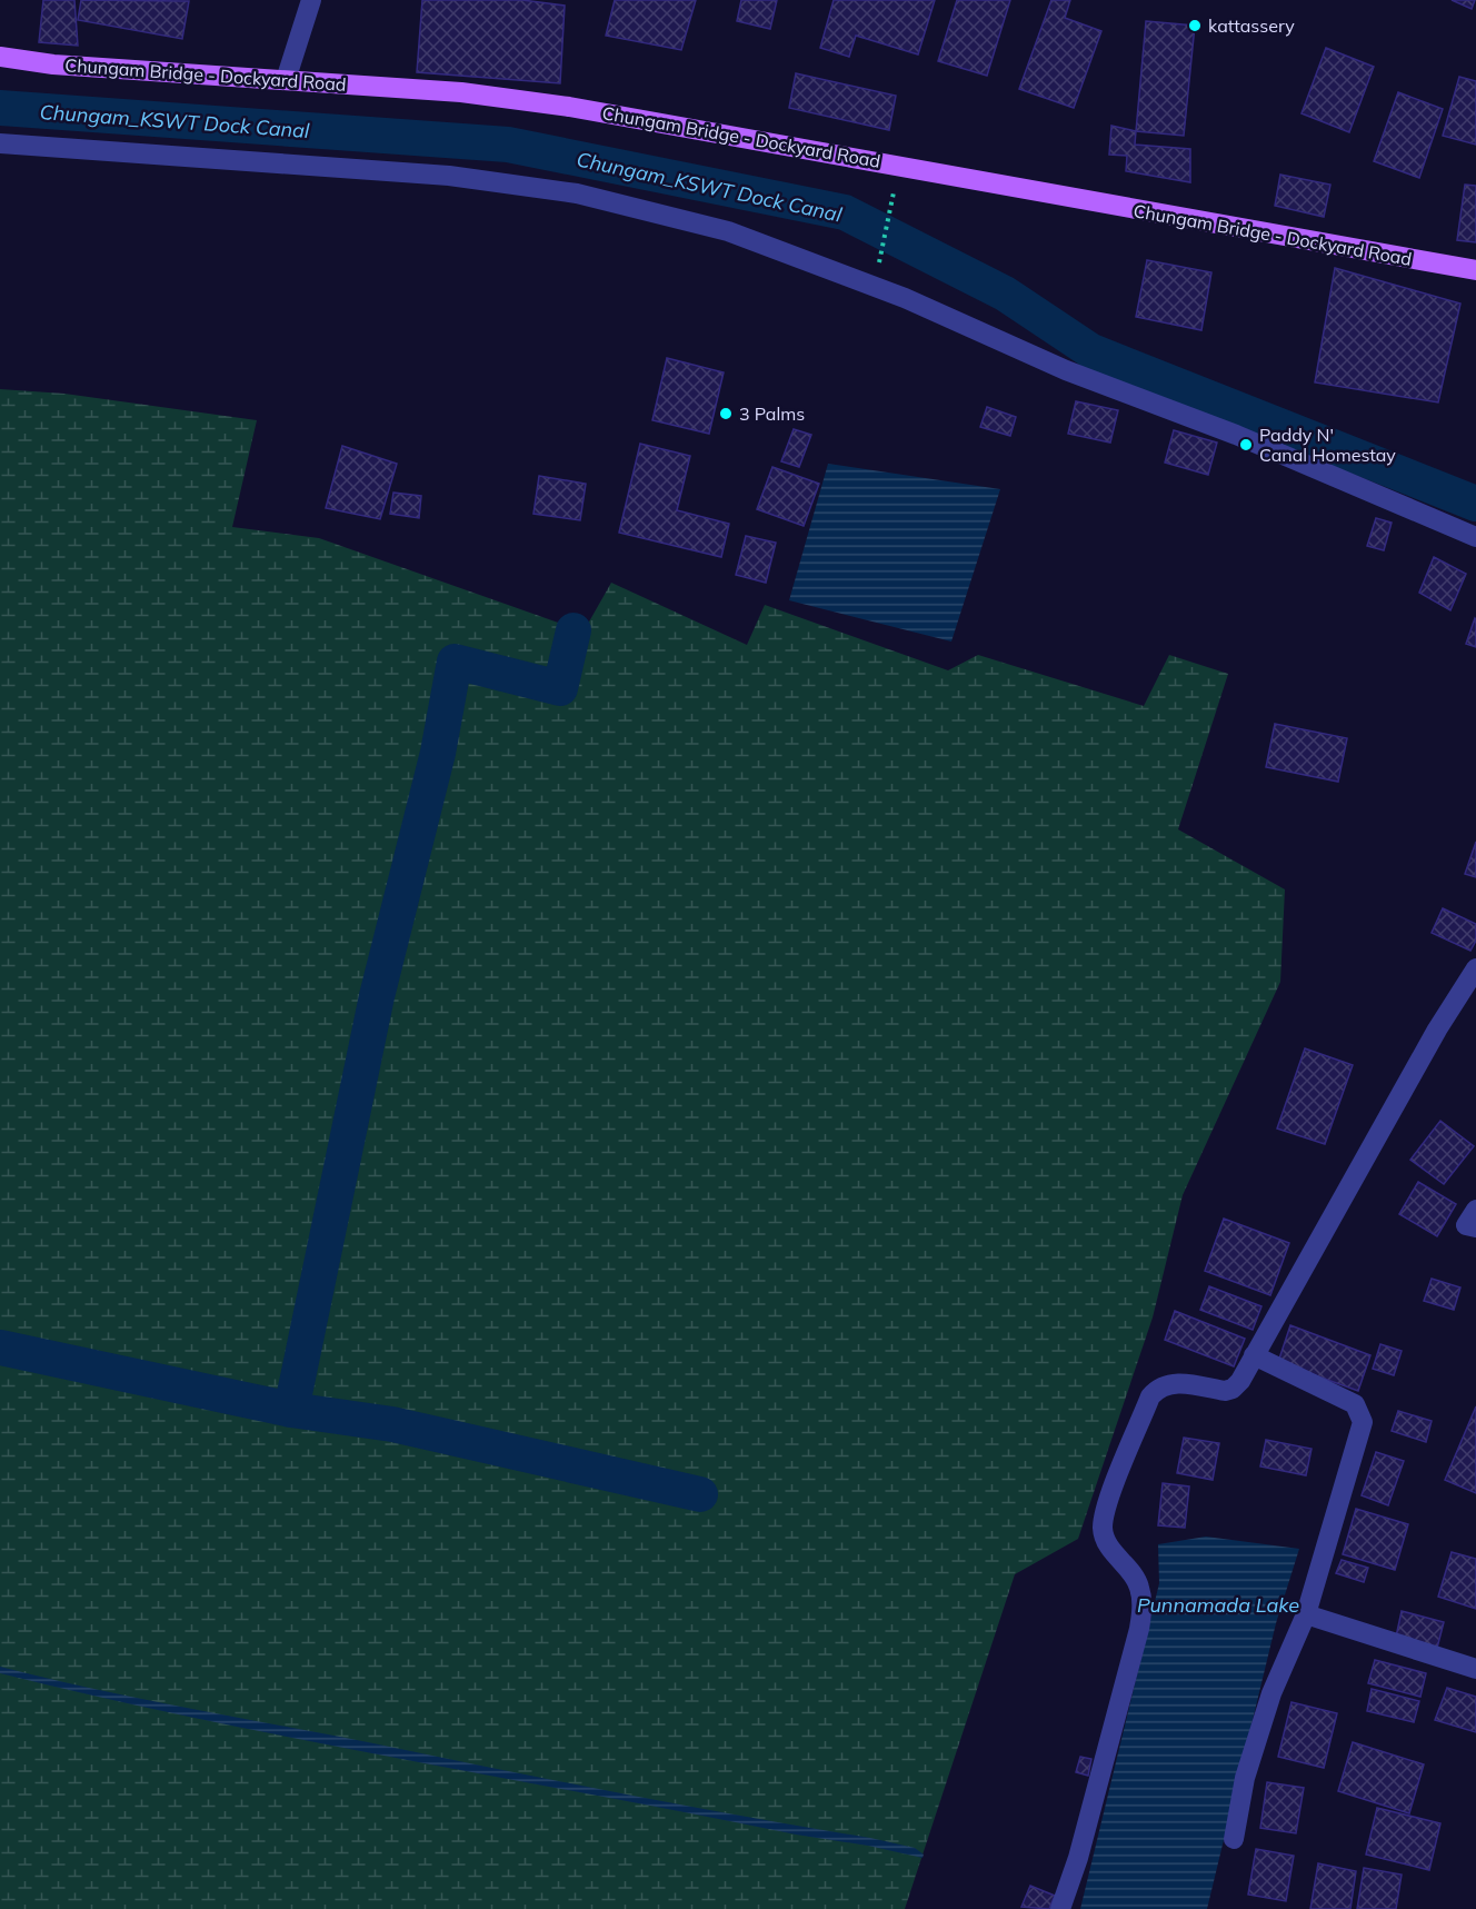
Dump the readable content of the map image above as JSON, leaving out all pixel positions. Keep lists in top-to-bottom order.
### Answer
{
  "streets": {
    "main road": ["Chungam Bridge - Dockyard Road"]
  },
  "water": ["Chungam_KSWT Dock Canal", "Punnamada Lake"],
  "places": ["kattassery", "3 Palms", "Paddy N' Canal Homestay"]
}
